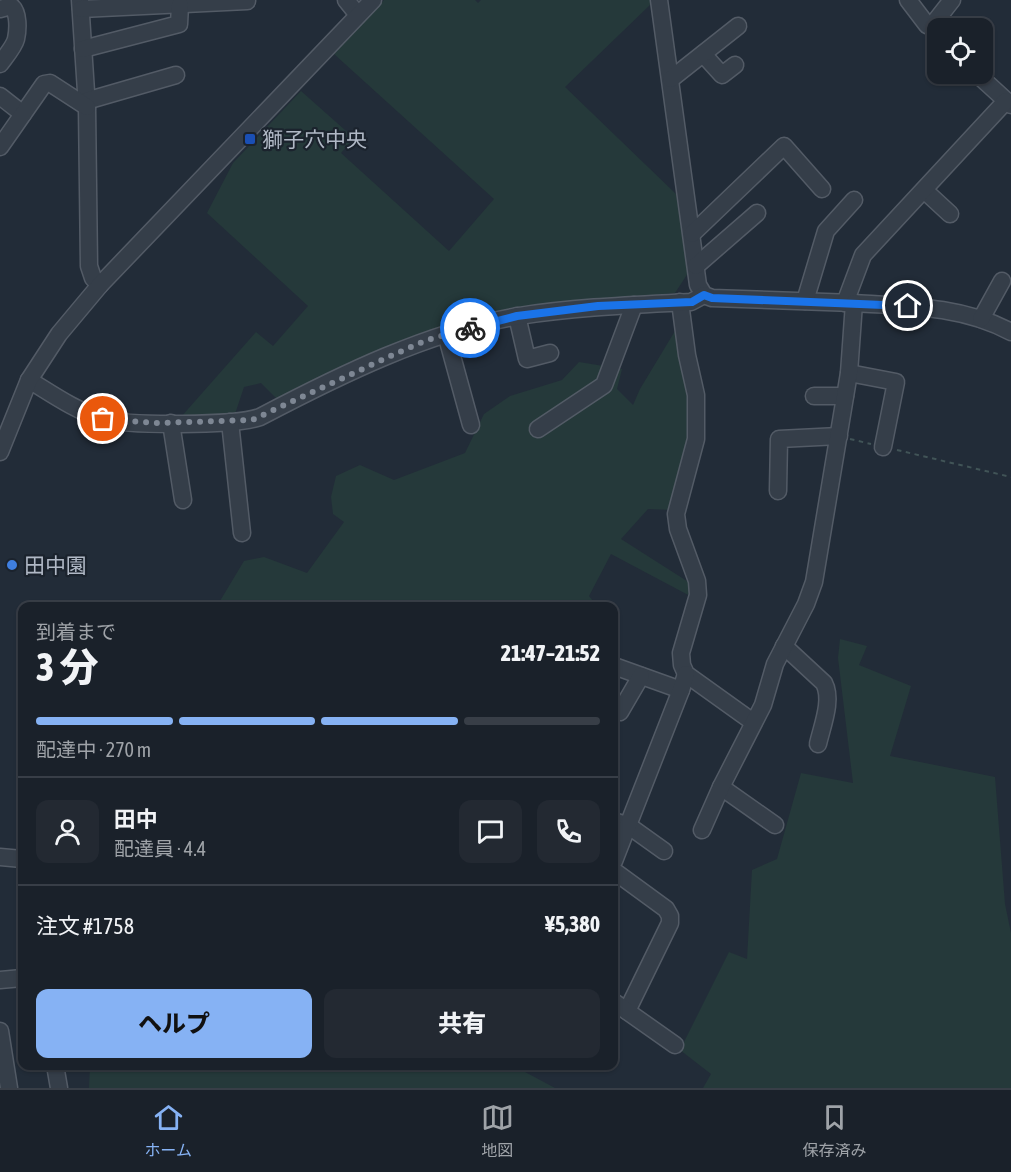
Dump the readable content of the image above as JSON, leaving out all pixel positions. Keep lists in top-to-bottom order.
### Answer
{
  "places": {
    "transit": ["獅子穴中央"],
    "other": ["田中園"]
  },
  "page": {
    "heading": ["3 分", "到着まで", "21:47–21:52"],
    "panel": [
      "田中",
      "配達員 · 4.4",
      "注文 #1758",
      "¥5,380"
    ],
    "bar": "配達中 · 270 m",
    "buttons": ["ヘルプ", "共有"],
    "tabs": ["ホーム", "地図", "保存済み"]
  }
}
